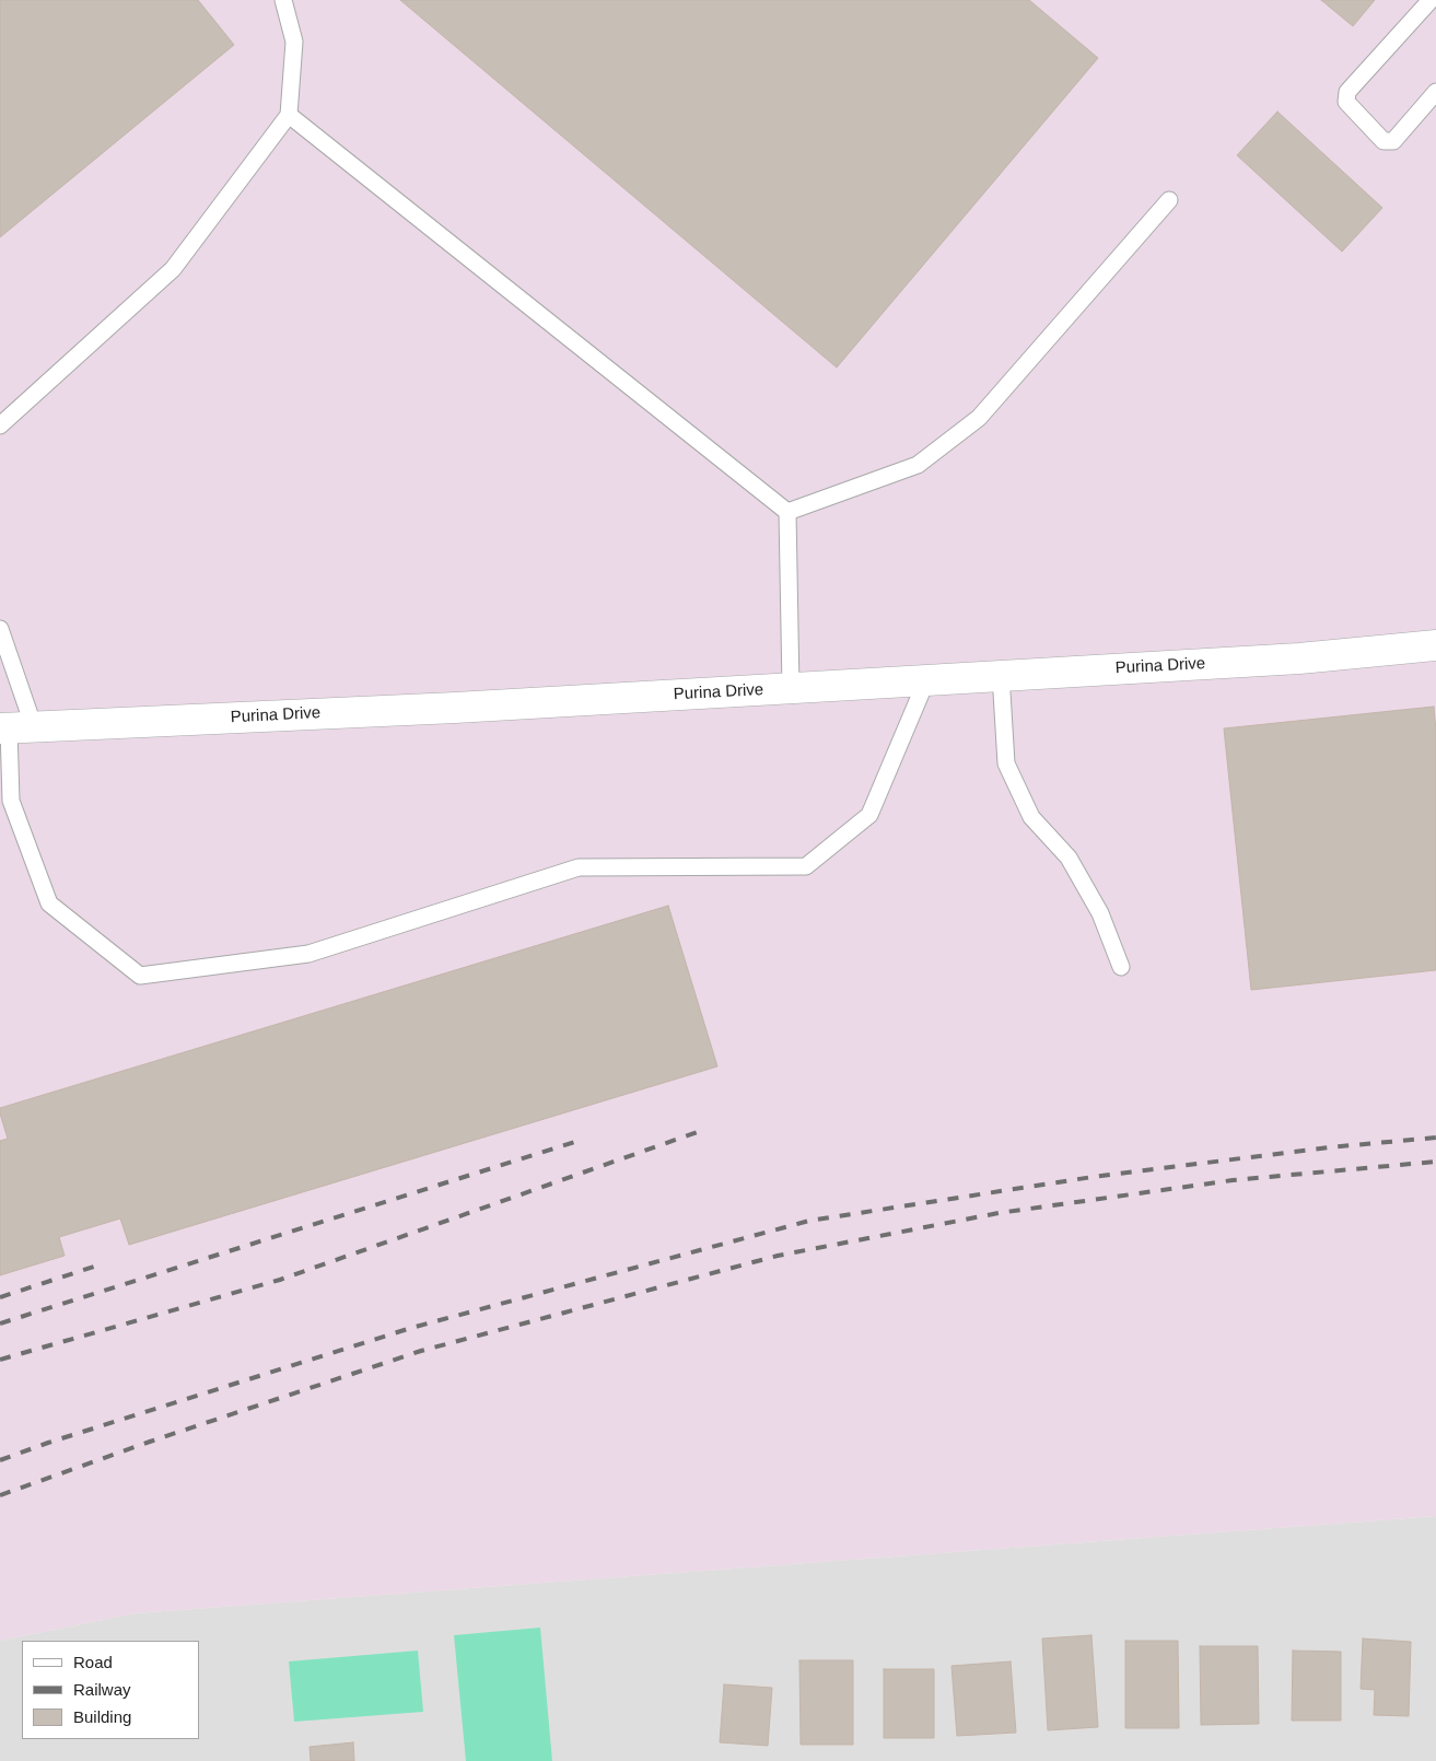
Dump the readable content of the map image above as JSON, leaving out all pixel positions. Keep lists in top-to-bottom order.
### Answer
{
  "streets": {
    "street": ["Purina Drive"]
  },
  "legend": ["Road", "Railway", "Building"]
}
